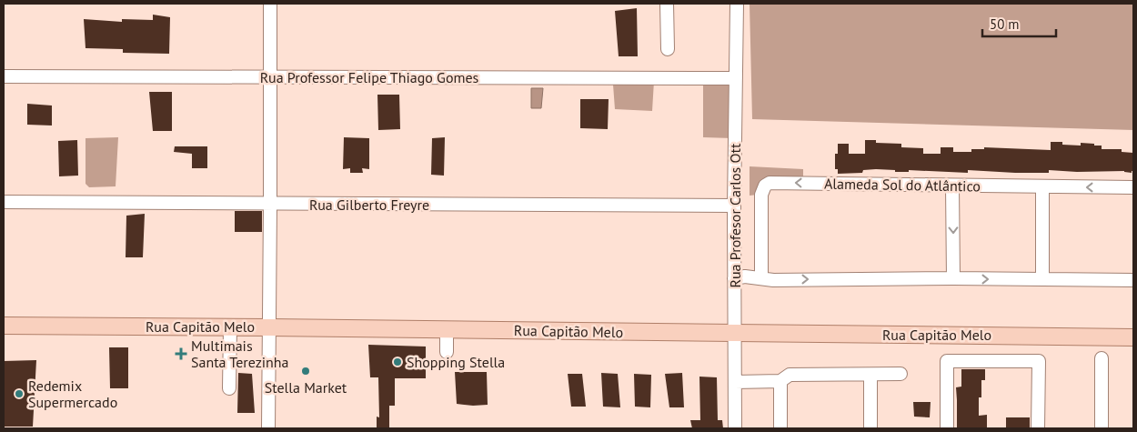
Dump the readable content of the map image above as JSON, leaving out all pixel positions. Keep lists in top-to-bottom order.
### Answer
{
  "streets": {
    "main road": ["Rua Capitão Melo"],
    "street": [
      "Rua Professor Felipe Thiago Gomes",
      "Alameda Sol do Atlântico",
      "Rua Gilberto Freyre",
      "Rua Profesor Carlos Ott"
    ]
  },
  "crossings": [
    ["Rua Professor Felipe Thiago Gomes", "Rua Profesor Carlos Ott"],
    ["Rua Gilberto Freyre", "Rua Profesor Carlos Ott"],
    ["Rua Profesor Carlos Ott", "Rua Capitão Melo"]
  ],
  "places": {
    "health": ["Multimais Santa Terezinha"],
    "other": ["Shopping Stella", "Stella Market", "Redemix Supermercado"]
  },
  "scale_bar": "50 m"
}
